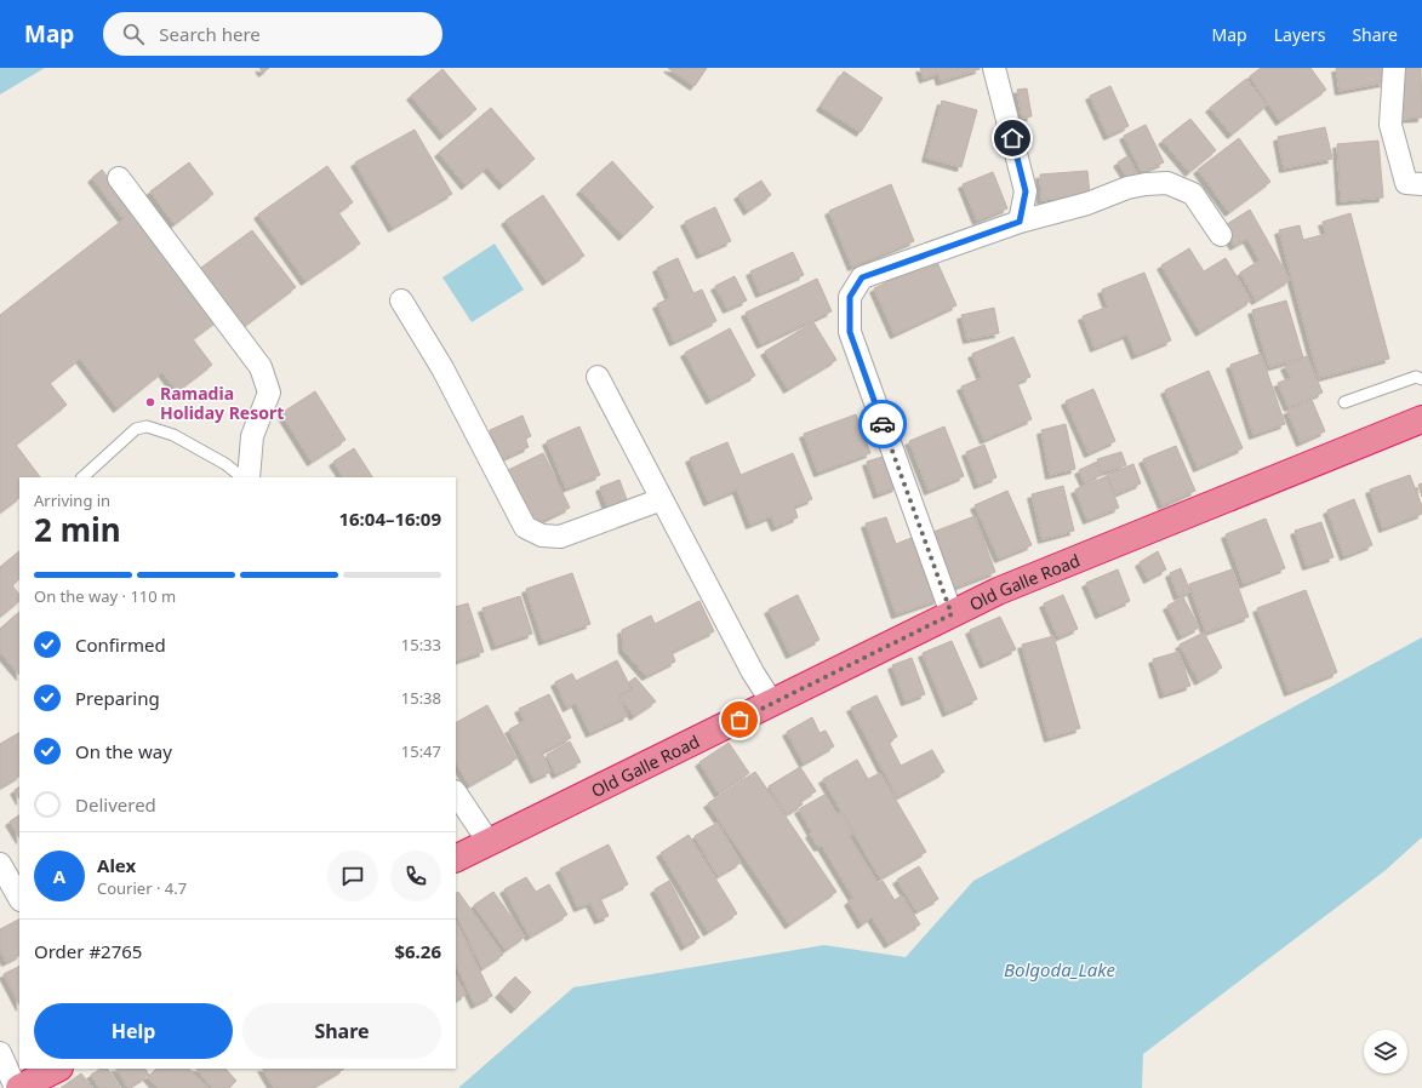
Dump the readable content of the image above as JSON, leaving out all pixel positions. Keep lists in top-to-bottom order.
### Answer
{
  "streets": {
    "highway": ["Old Galle Road"]
  },
  "water": ["Bolgoda_Lake"],
  "places": ["Ramadia Holiday Resort"],
  "page": {
    "header": "Map",
    "search": "Search here",
    "nav": ["Map", "Layers", "Share"],
    "heading": ["2 min", "Arriving in", "16:04–16:09"],
    "panel": [
      "Alex",
      "Courier · 4.7",
      "Order #2765",
      "$6.26"
    ],
    "bar": "On the way · 110 m",
    "list": [
      ["Confirmed", "15:33"],
      ["Preparing", "15:38"],
      ["On the way", "15:47"],
      "Delivered"
    ],
    "round": "A",
    "buttons": ["Help", "Share"]
  }
}
